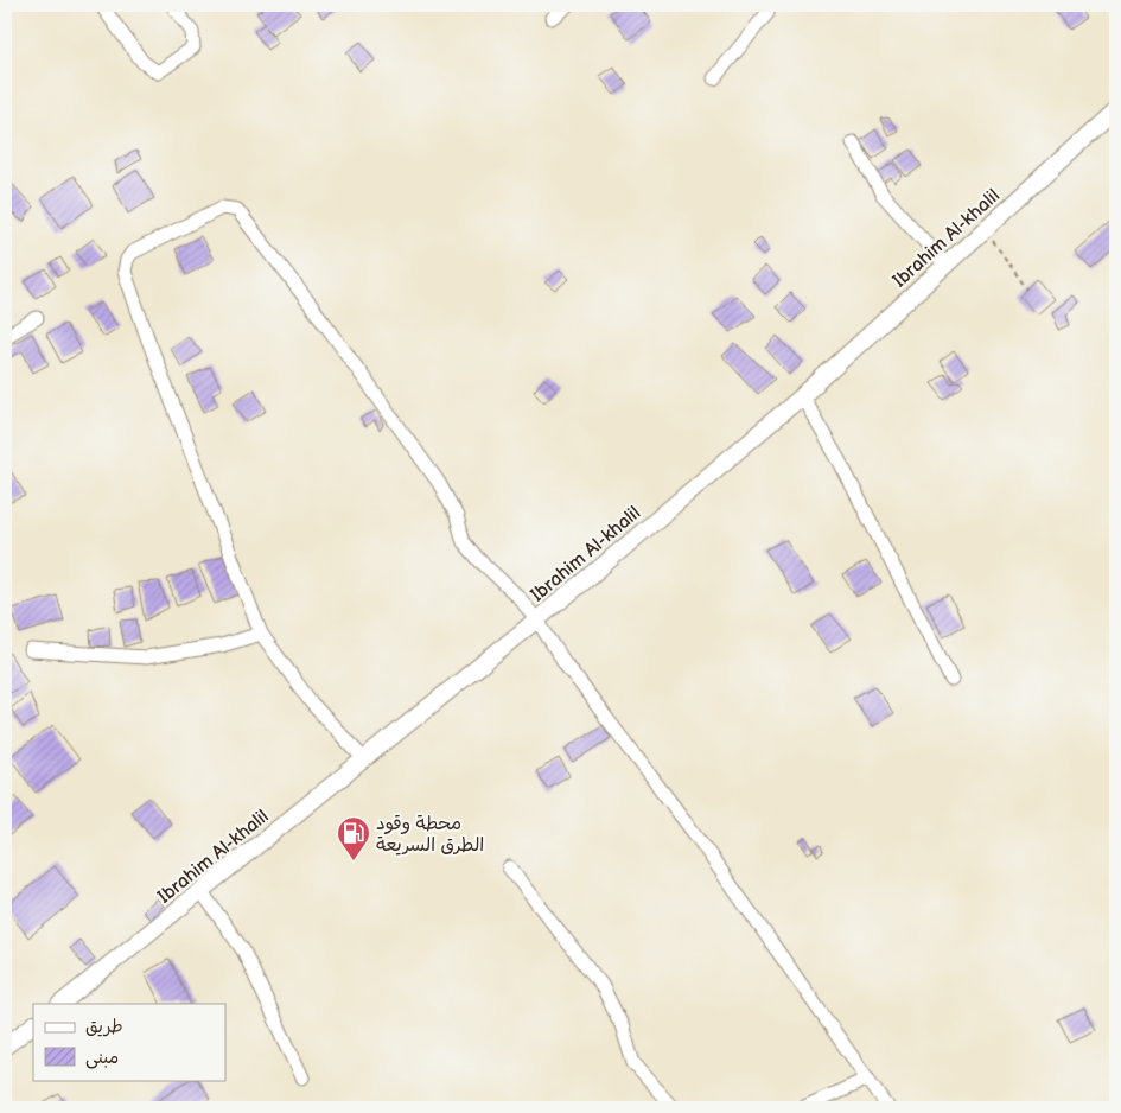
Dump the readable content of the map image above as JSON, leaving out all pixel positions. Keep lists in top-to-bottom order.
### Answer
{
  "streets": {
    "street": ["Ibrahim Al-khalil"]
  },
  "places": {
    "fuel station": ["محطة وقود الطرق السريعة"]
  },
  "legend": ["طريق", "مبنى"]
}
